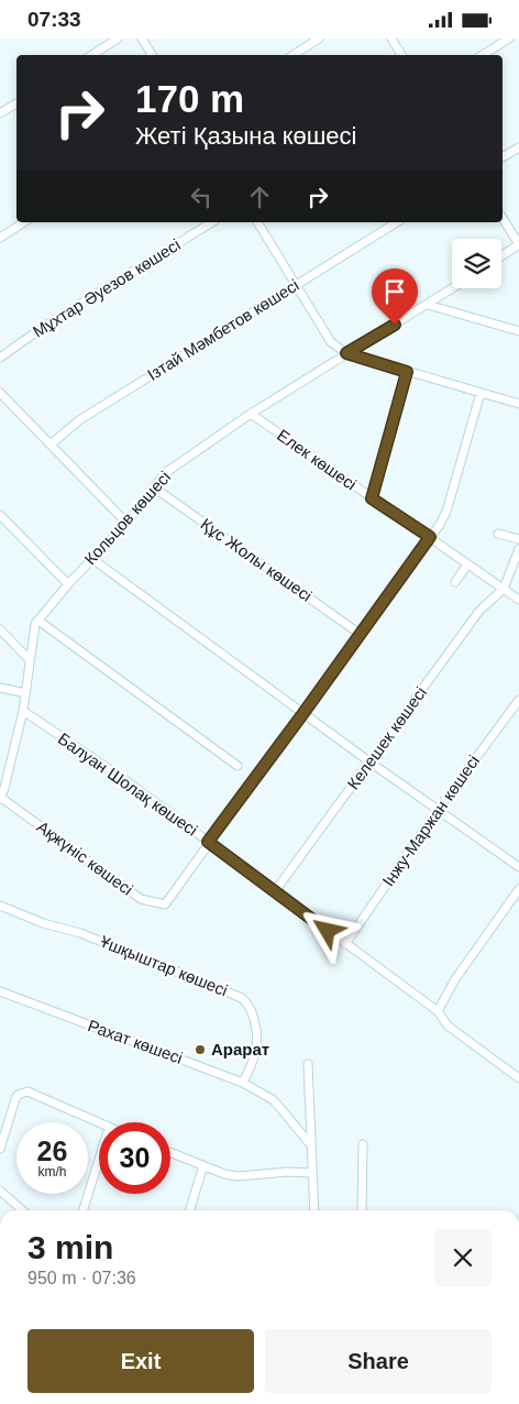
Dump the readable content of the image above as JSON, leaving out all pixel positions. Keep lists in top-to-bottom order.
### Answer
{
  "streets": {
    "street": [
      "Мұхтар Әуезов көшесі",
      "Ізтай Мәмбетов көшесі",
      "Елек көшесі",
      "Кольцов көшесі",
      "Құс Жолы көшесі",
      "Келешек көшесі",
      "Балуан Шолақ көшесі",
      "Інжу-Маржан көшесі",
      "Ақжүніс көшесі",
      "Ұшқыштар көшесі",
      "Рахат көшесі"
    ]
  },
  "crossings": [
    ["Елек көшесі", "Кольцов көшесі"],
    ["Елек көшесі", "Келешек көшесі"],
    ["Кольцов көшесі", "Құс Жолы көшесі"],
    ["Кольцов көшесі", "Балуан Шолақ көшесі"],
    ["Кольцов көшесі", "Ақжүніс көшесі"],
    ["Келешек көшесі", "Балуан Шолақ көшесі"],
    ["Балуан Шолақ көшесі", "Інжу-Маржан көшесі"],
    ["Балуан Шолақ көшесі", "Ақжүніс көшесі"],
    ["Ұшқыштар көшесі", "Рахат көшесі"]
  ],
  "places": ["Арарат"],
  "page": {
    "status": "07:33",
    "turn": ["170 m", "Жеті Қазына көшесі"],
    "speed": "26 km/h",
    "limit": "30",
    "heading": ["3 min", "950 m · 07:36"],
    "buttons": ["Exit", "Share"]
  }
}
